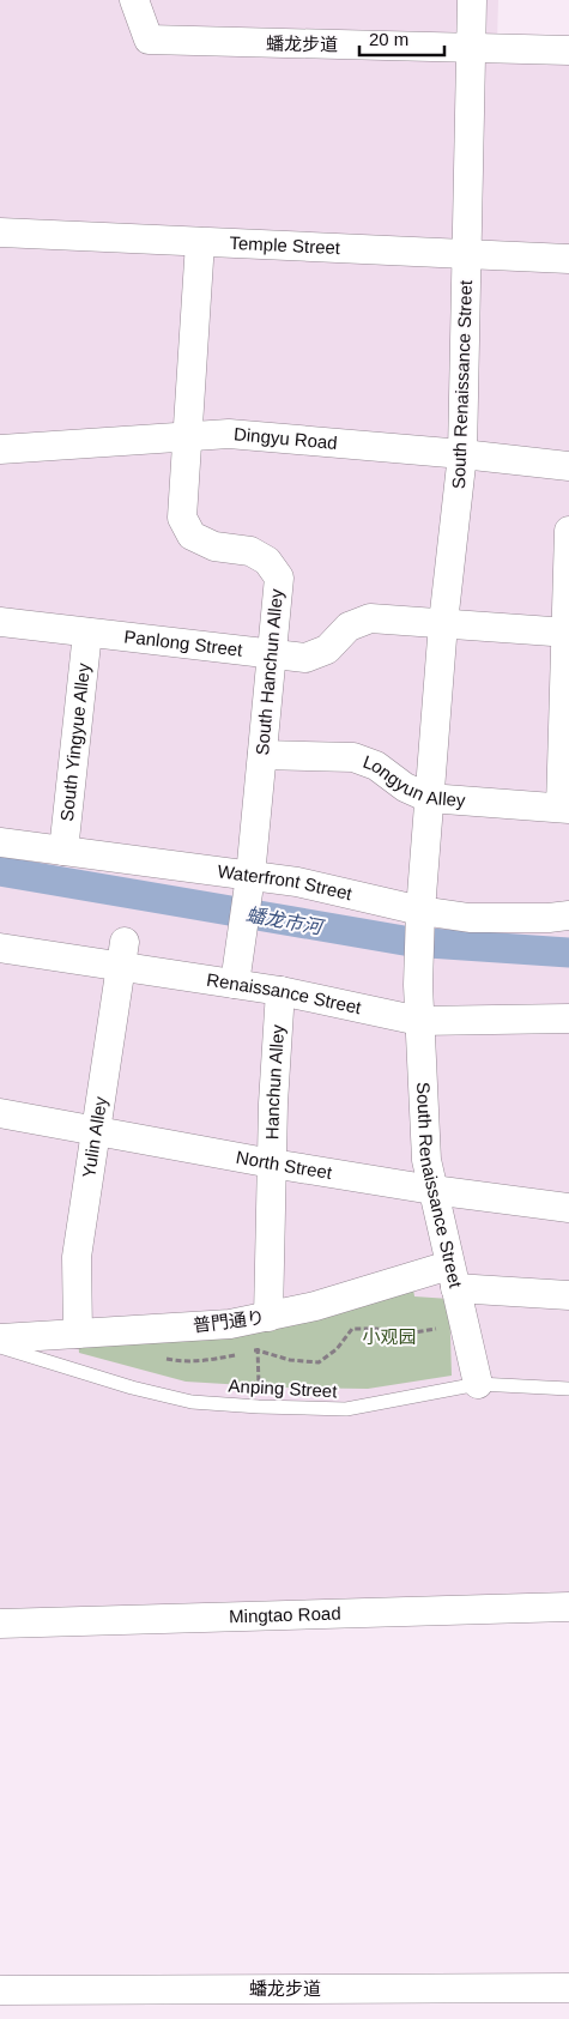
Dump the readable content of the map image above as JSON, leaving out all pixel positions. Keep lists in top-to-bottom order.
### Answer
{
  "streets": {
    "street": [
      "蟠龙步道",
      "Temple Street",
      "South Renaissance Street",
      "Dingyu Road",
      "Panlong Street",
      "South Hanchun Alley",
      "South Yingyue Alley",
      "Longyun Alley",
      "Waterfront Street",
      "Renaissance Street",
      "Hanchun Alley",
      "Yulin Alley",
      "North Street",
      "普門通り",
      "Mingtao Road"
    ],
    "lane": ["Anping Street"]
  },
  "crossings": [
    ["蟠龙步道", "South Renaissance Street"],
    ["Temple Street", "South Renaissance Street"],
    ["Temple Street", "South Hanchun Alley"],
    ["South Renaissance Street", "Dingyu Road"],
    ["South Renaissance Street", "Panlong Street"],
    ["South Renaissance Street", "Longyun Alley"],
    ["South Renaissance Street", "Waterfront Street"],
    ["South Renaissance Street", "Renaissance Street"],
    ["South Renaissance Street", "North Street"],
    ["South Renaissance Street", "普門通り"],
    ["South Renaissance Street", "Anping Street"],
    ["Dingyu Road", "South Hanchun Alley"],
    ["Panlong Street", "South Hanchun Alley"],
    ["Panlong Street", "South Yingyue Alley"],
    ["South Hanchun Alley", "Longyun Alley"],
    ["South Hanchun Alley", "Waterfront Street"],
    ["South Hanchun Alley", "Renaissance Street"],
    ["South Yingyue Alley", "Waterfront Street"],
    ["Renaissance Street", "Hanchun Alley"],
    ["Renaissance Street", "Yulin Alley"],
    ["Hanchun Alley", "North Street"],
    ["Hanchun Alley", "普門通り"],
    ["Yulin Alley", "North Street"],
    ["Yulin Alley", "普門通り"]
  ],
  "water": ["蟠龙市河"],
  "parks": ["小观园"],
  "scale_bar": "20 m"
}
